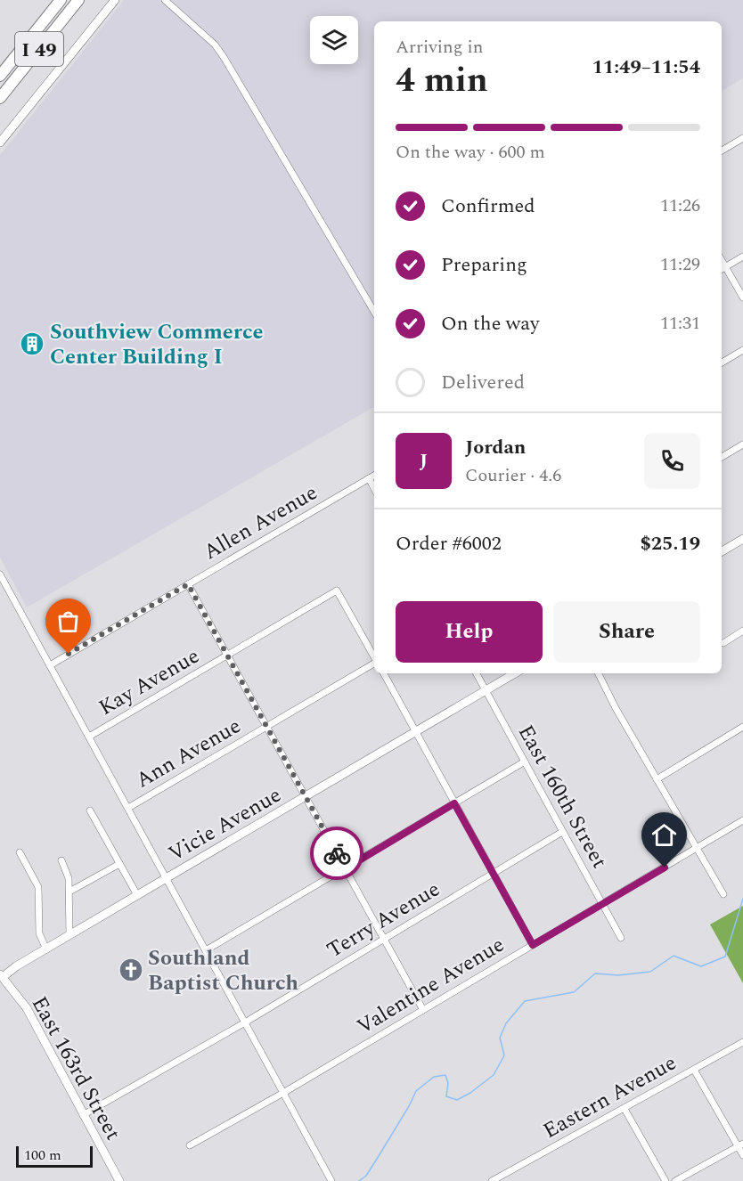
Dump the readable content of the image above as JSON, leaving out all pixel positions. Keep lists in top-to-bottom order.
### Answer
{
  "streets": {
    "highway": ["I 49"],
    "street": [
      "Allen Avenue",
      "Kay Avenue",
      "Ann Avenue",
      "East 160th Street",
      "Vicie Avenue",
      "Terry Avenue",
      "Valentine Avenue",
      "East 163rd Street",
      "Eastern Avenue"
    ]
  },
  "crossings": [
    ["East 160th Street", "Vicie Avenue"],
    ["East 160th Street", "Terry Avenue"],
    ["East 160th Street", "Valentine Avenue"],
    ["Vicie Avenue", "East 163rd Street"],
    ["Terry Avenue", "East 163rd Street"]
  ],
  "places": {
    "building": ["Southview Commerce Center Building I"],
    "church": ["Southland Baptist Church"]
  },
  "scale_bar": "100 m",
  "page": {
    "heading": ["4 min", "Arriving in", "11:49–11:54"],
    "panel": [
      "Jordan",
      "Courier · 4.6",
      "Order #6002",
      "$25.19"
    ],
    "bar": "On the way · 600 m",
    "list": [
      ["Confirmed", "11:26"],
      ["Preparing", "11:29"],
      ["On the way", "11:31"],
      "Delivered"
    ],
    "round": "J",
    "buttons": ["Help", "Share"],
    "scale": "100 m"
  }
}
